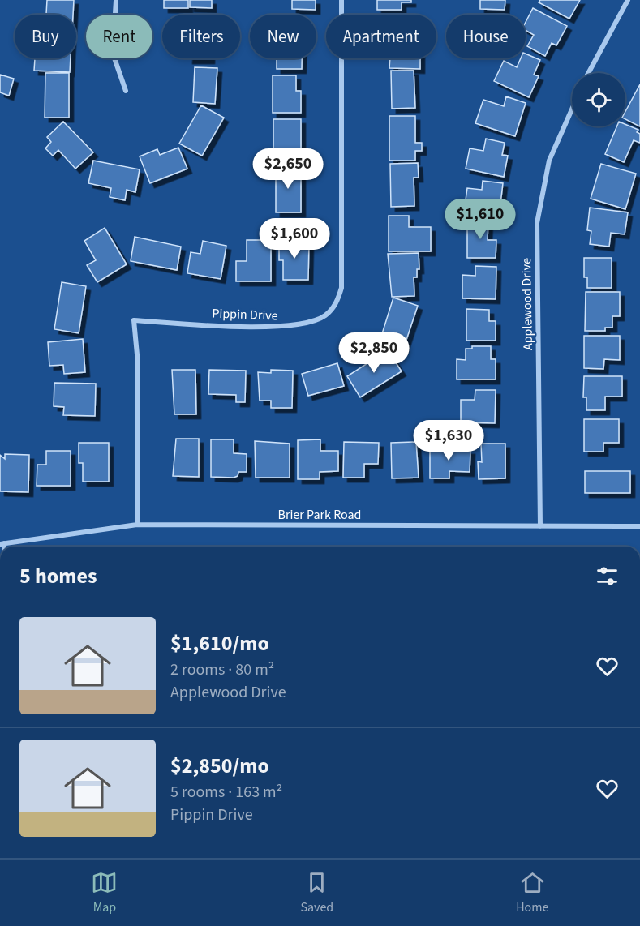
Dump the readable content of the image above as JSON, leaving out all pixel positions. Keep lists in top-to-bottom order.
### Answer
{
  "streets": {
    "street": ["Applewood Drive", "Pippin Drive", "Brier Park Road"]
  },
  "crossings": [
    ["Applewood Drive", "Brier Park Road"],
    ["Pippin Drive", "Brier Park Road"]
  ],
  "page": {
    "chip": [
      "Buy",
      "Rent",
      "Filters",
      "New",
      "Apartment",
      "House"
    ],
    "price": [
      "$2,650",
      "$1,610",
      "$1,600",
      "$2,850",
      "$1,630"
    ],
    "heading": "5 homes",
    "list": [
      {
        "name": "$1,610/mo",
        "note": "2 rooms · 80 m² · Applewood Drive"
      },
      {
        "name": "$2,850/mo",
        "note": "5 rooms · 163 m² · Pippin Drive"
      }
    ],
    "tabs": ["Map", "Saved", "Home"]
  }
}
